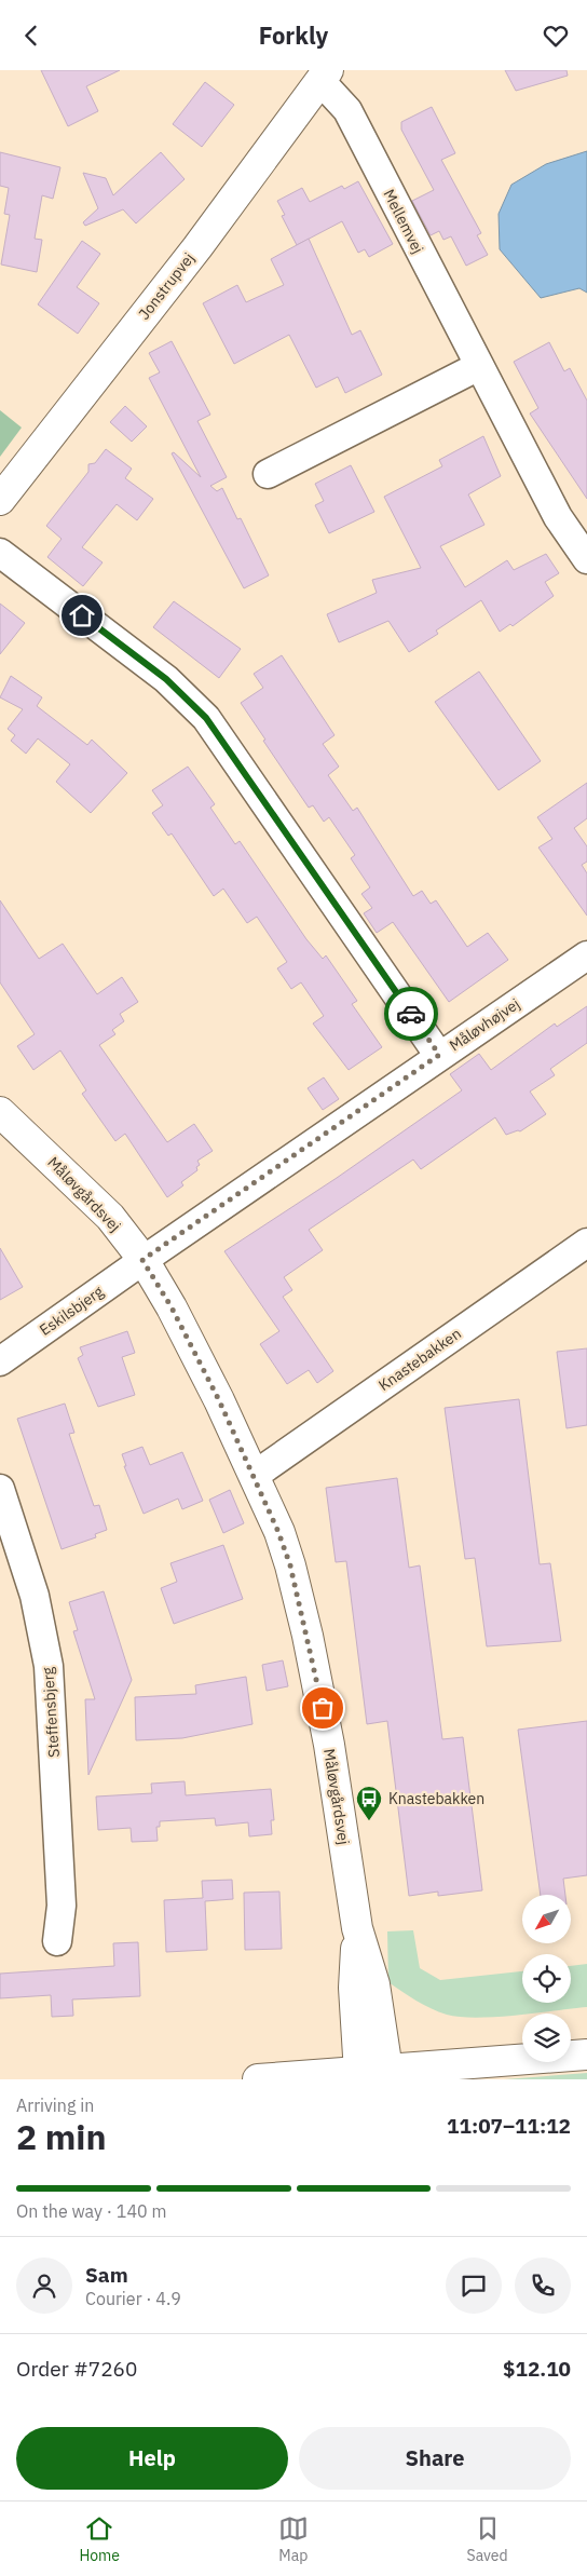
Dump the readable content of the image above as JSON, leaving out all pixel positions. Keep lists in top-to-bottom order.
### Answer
{
  "streets": {
    "street": [
      "Mellemvej",
      "Jonstrupvej",
      "Måløvhøjvej",
      "Måløvgårdsvej",
      "Eskilsbjerg",
      "Knastebakken",
      "Steffensbjerg"
    ]
  },
  "crossings": [
    ["Mellemvej", "Jonstrupvej"],
    ["Måløvhøjvej", "Måløvgårdsvej"],
    ["Måløvhøjvej", "Eskilsbjerg"],
    ["Måløvgårdsvej", "Eskilsbjerg"],
    ["Måløvgårdsvej", "Knastebakken"]
  ],
  "places": {
    "bus stop": ["Knastebakken"]
  },
  "north": "bottom left",
  "page": {
    "header": "Forkly",
    "heading": ["2 min", "Arriving in", "11:07–11:12"],
    "panel": [
      "Sam",
      "Courier · 4.9",
      "Order #7260",
      "$12.10"
    ],
    "bar": "On the way · 140 m",
    "buttons": ["Help", "Share"],
    "tabs": ["Home", "Map", "Saved"]
  }
}
